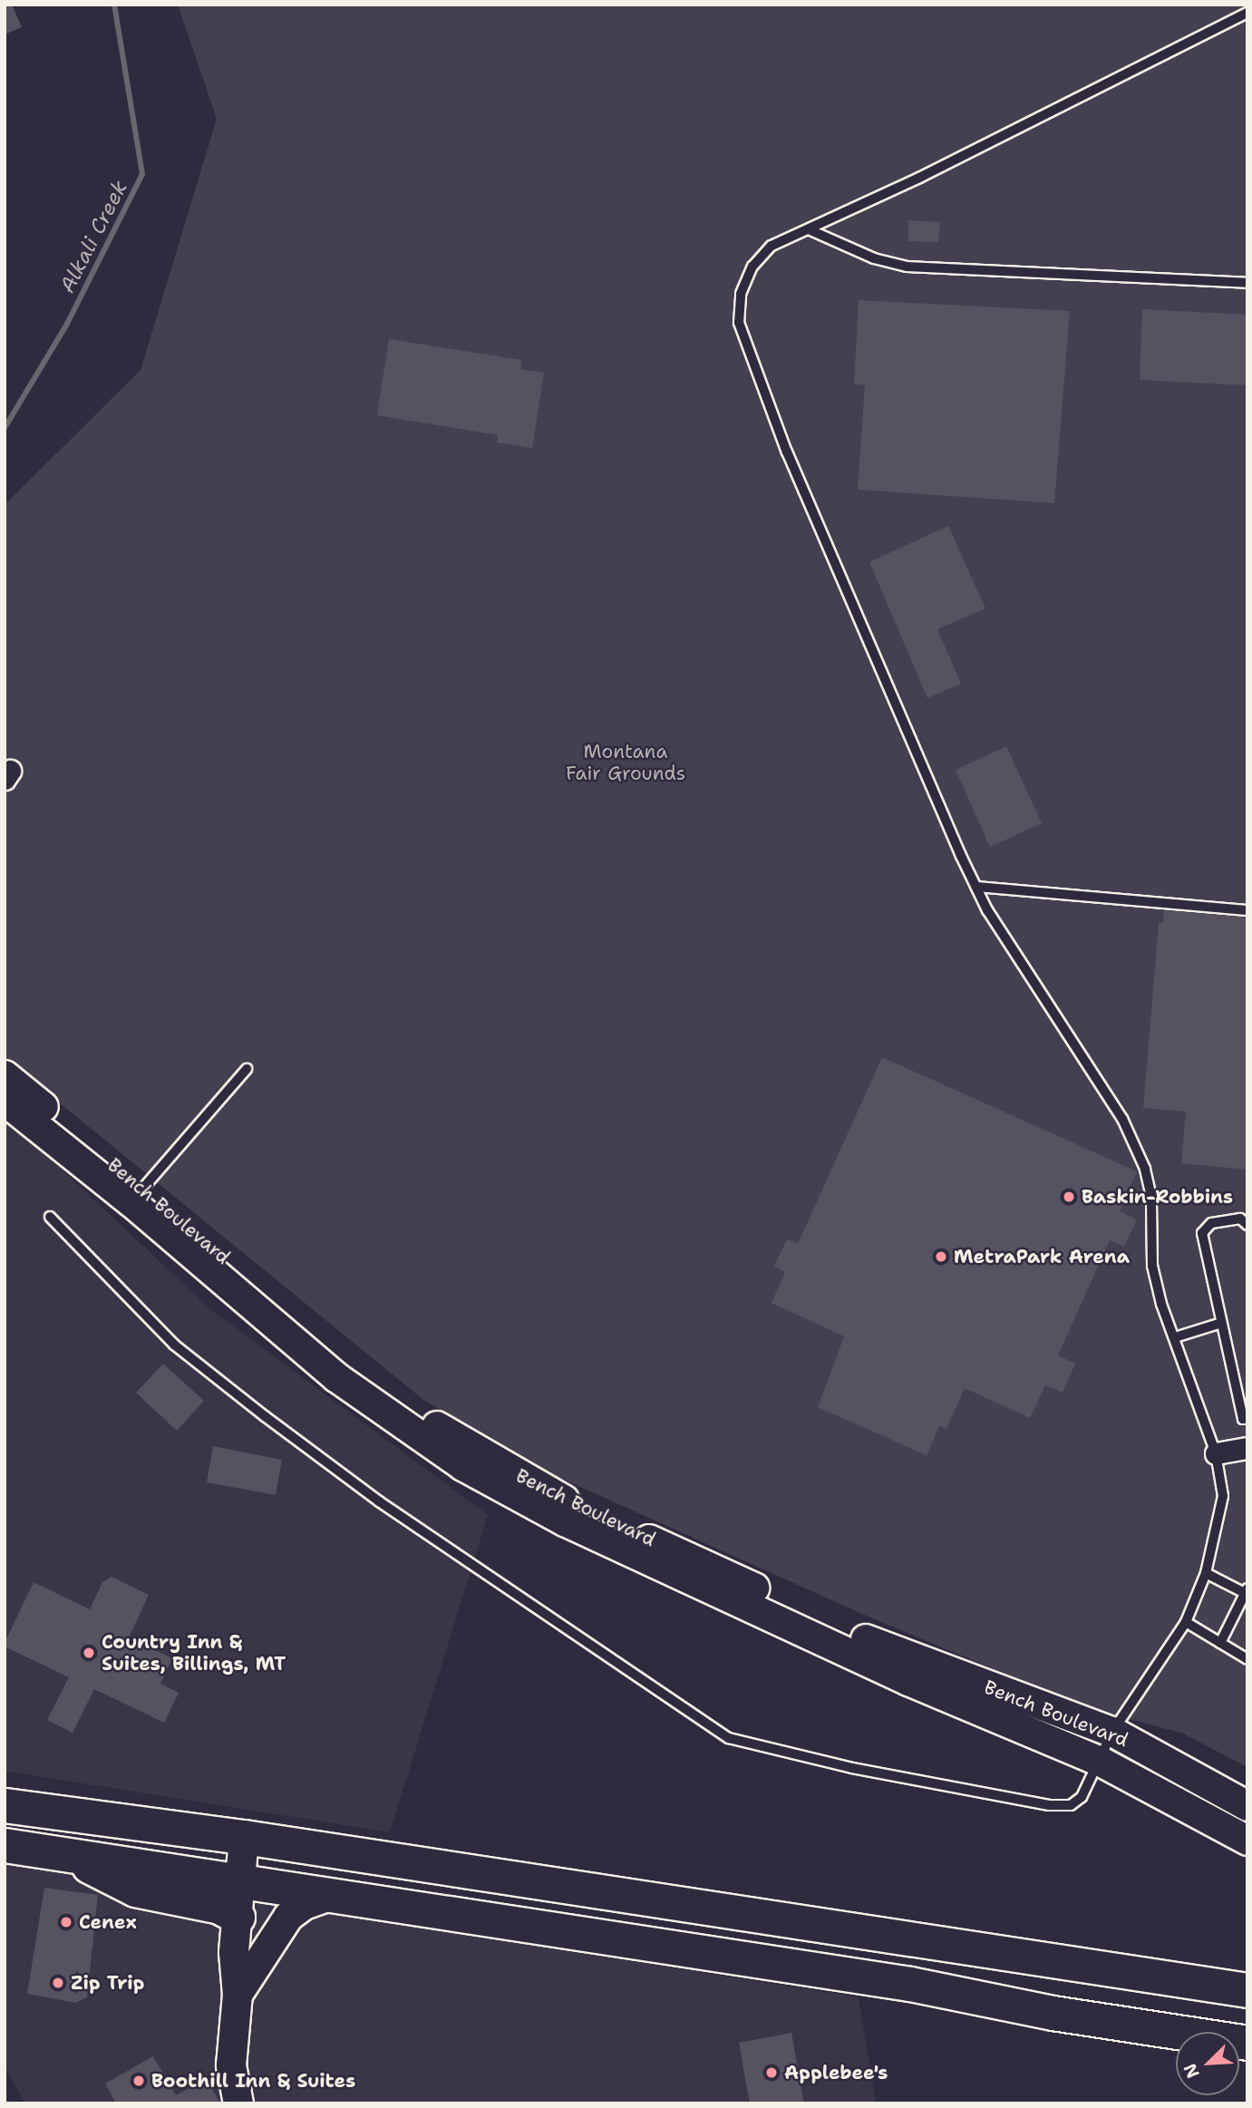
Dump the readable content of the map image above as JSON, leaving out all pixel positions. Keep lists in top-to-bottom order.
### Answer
{
  "streets": {
    "main road": ["Bench Boulevard"]
  },
  "water": ["Alkali Creek"],
  "parks": ["Montana Fair Grounds"],
  "places": [
    "Baskin-Robbins",
    "MetraPark Arena",
    "Country Inn & Suites, Billings, MT",
    "Cenex",
    "Zip Trip",
    "Applebee's",
    "Boothill Inn & Suites"
  ],
  "north": "bottom left"
}
